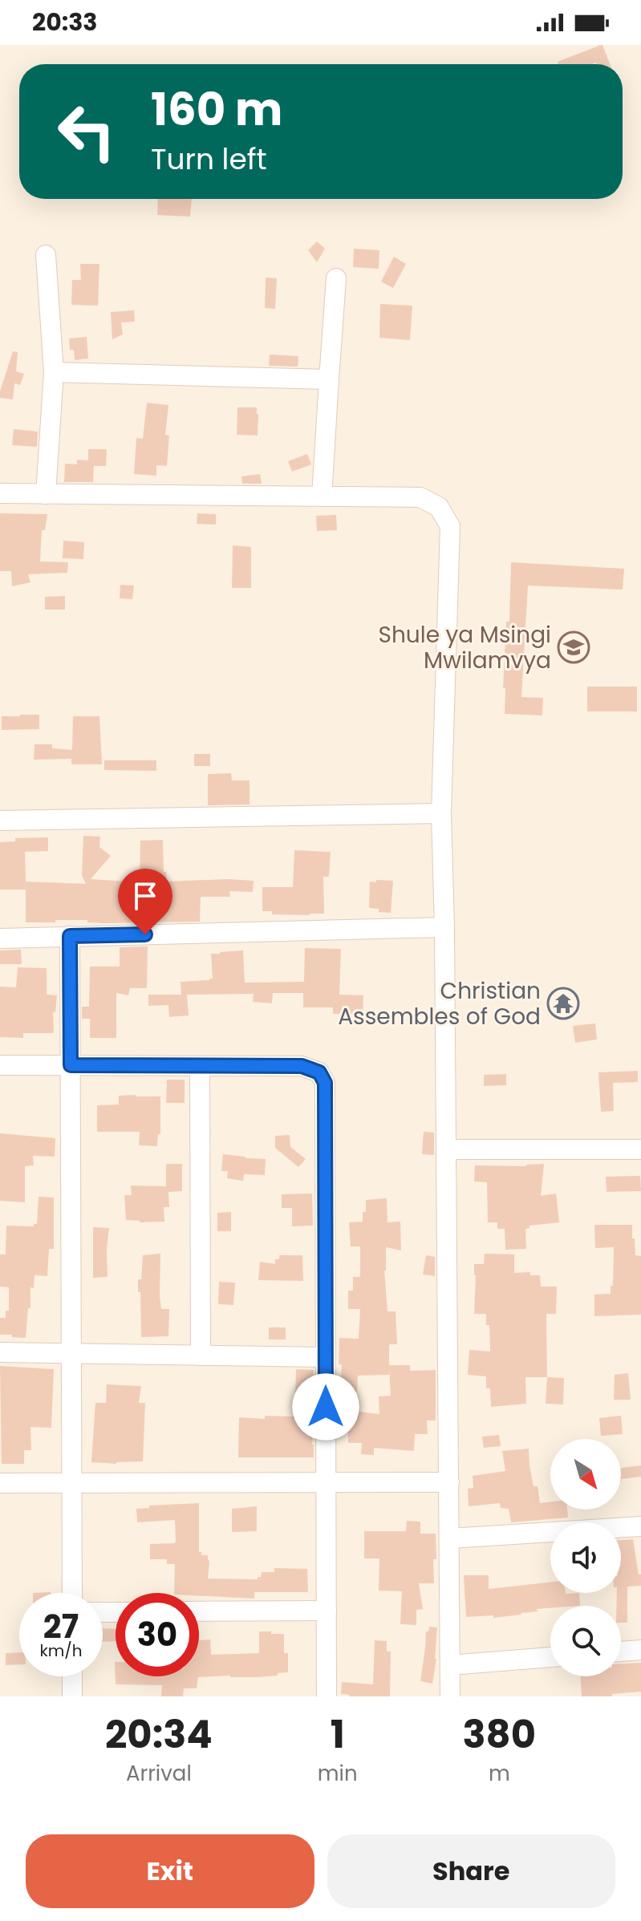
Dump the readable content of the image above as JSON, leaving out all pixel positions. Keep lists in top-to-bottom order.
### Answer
{
  "places": {
    "school or university": ["Shule ya Msingi Mwilamvya"],
    "temple": ["Christian Assembles of God"]
  },
  "north": "bottom right",
  "page": {
    "status": "20:33",
    "turn": ["160 m", "Turn left"],
    "speed": "27 km/h",
    "limit": "30",
    "eta": [
      "20:34",
      "Arrival",
      "1",
      "min",
      "380",
      "m"
    ],
    "buttons": ["Exit", "Share"]
  }
}
